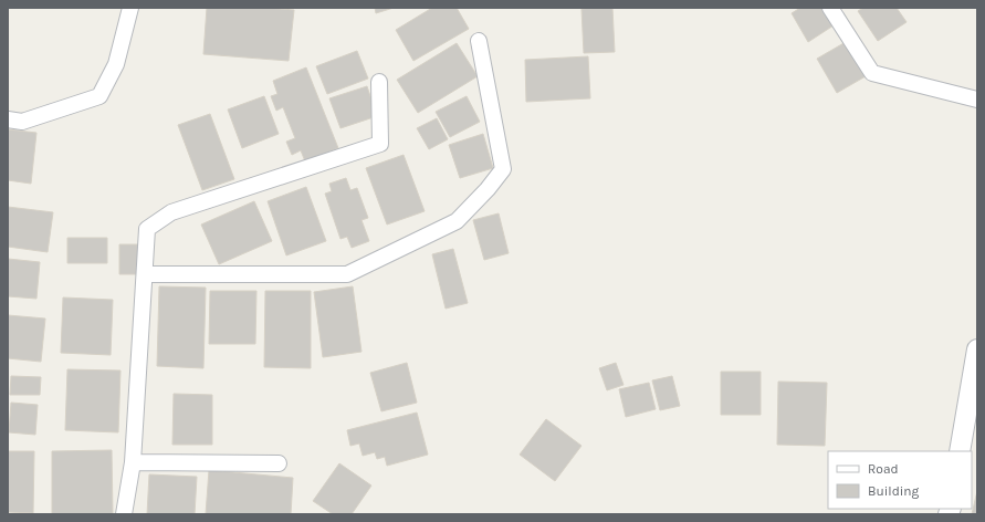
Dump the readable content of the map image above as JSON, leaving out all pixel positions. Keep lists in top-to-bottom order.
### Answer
{
  "legend": ["Road", "Building"]
}
